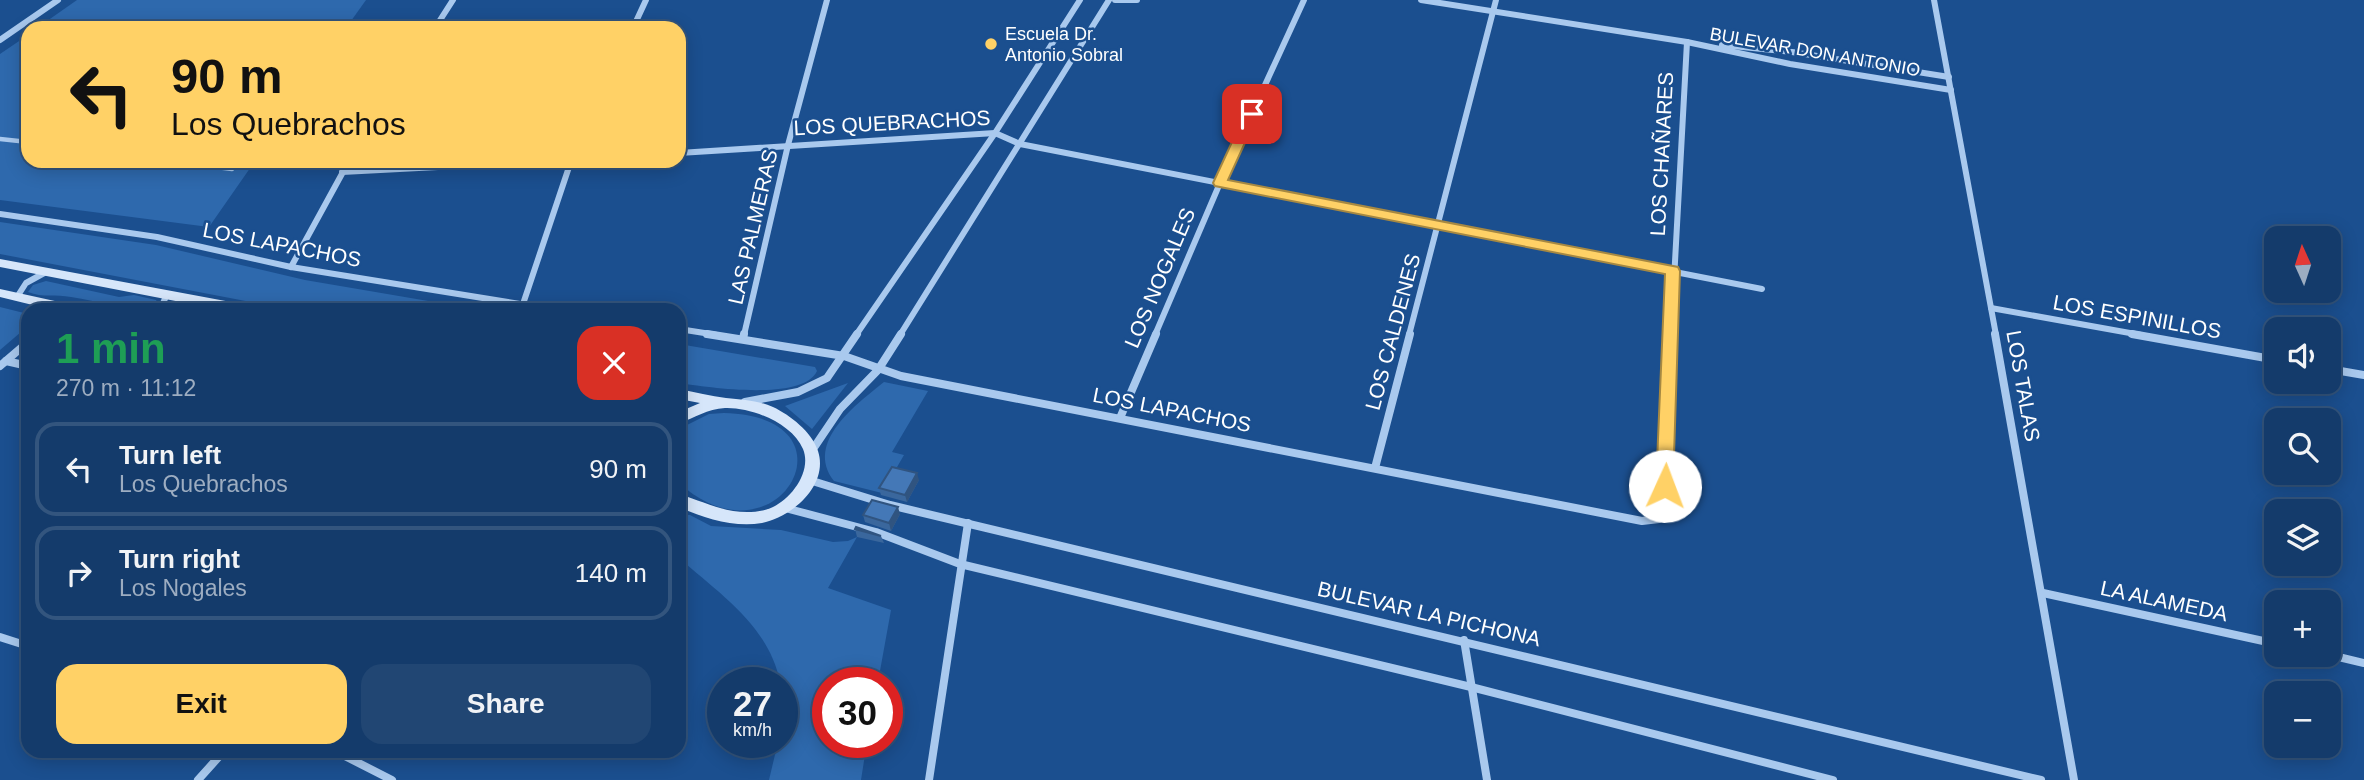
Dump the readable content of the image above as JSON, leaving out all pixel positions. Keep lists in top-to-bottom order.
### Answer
{
  "streets": {
    "street": [
      "BULEVAR DON ANTONIO",
      "LOS QUEBRACHOS",
      "LOS CHAÑARES",
      "LAS PALMERAS",
      "LOS LAPACHOS",
      "LOS NOGALES",
      "LOS ESPINILLOS",
      "LOS CALDENES",
      "LOS TALAS",
      "LA ALAMEDA",
      "BULEVAR LA PICHONA"
    ]
  },
  "crossings": [
    ["BULEVAR DON ANTONIO", "LOS CHAÑARES"],
    ["BULEVAR DON ANTONIO", "LOS TALAS"],
    ["LOS QUEBRACHOS", "LOS CHAÑARES"],
    ["LOS QUEBRACHOS", "LAS PALMERAS"],
    ["LOS QUEBRACHOS", "LOS NOGALES"],
    ["LOS QUEBRACHOS", "LOS CALDENES"],
    ["LOS CHAÑARES", "LOS LAPACHOS"],
    ["LAS PALMERAS", "LOS LAPACHOS"],
    ["LOS LAPACHOS", "LOS NOGALES"],
    ["LOS LAPACHOS", "LOS CALDENES"],
    ["LOS ESPINILLOS", "LOS TALAS"],
    ["LOS TALAS", "LA ALAMEDA"]
  ],
  "places": ["Escuela Dr. Antonio Sobral"],
  "north": "top",
  "page": {
    "turn": ["90 m", "Los Quebrachos"],
    "map_buttons": ["+", "−"],
    "heading": ["1 min", "270 m · 11:12"],
    "list": [
      {
        "name": "Turn left",
        "note": "Los Quebrachos",
        "value": "90 m"
      },
      {
        "name": "Turn right",
        "note": "Los Nogales",
        "value": "140 m"
      }
    ],
    "buttons": ["Exit", "Share"],
    "speed": "27 km/h",
    "limit": "30"
  }
}
